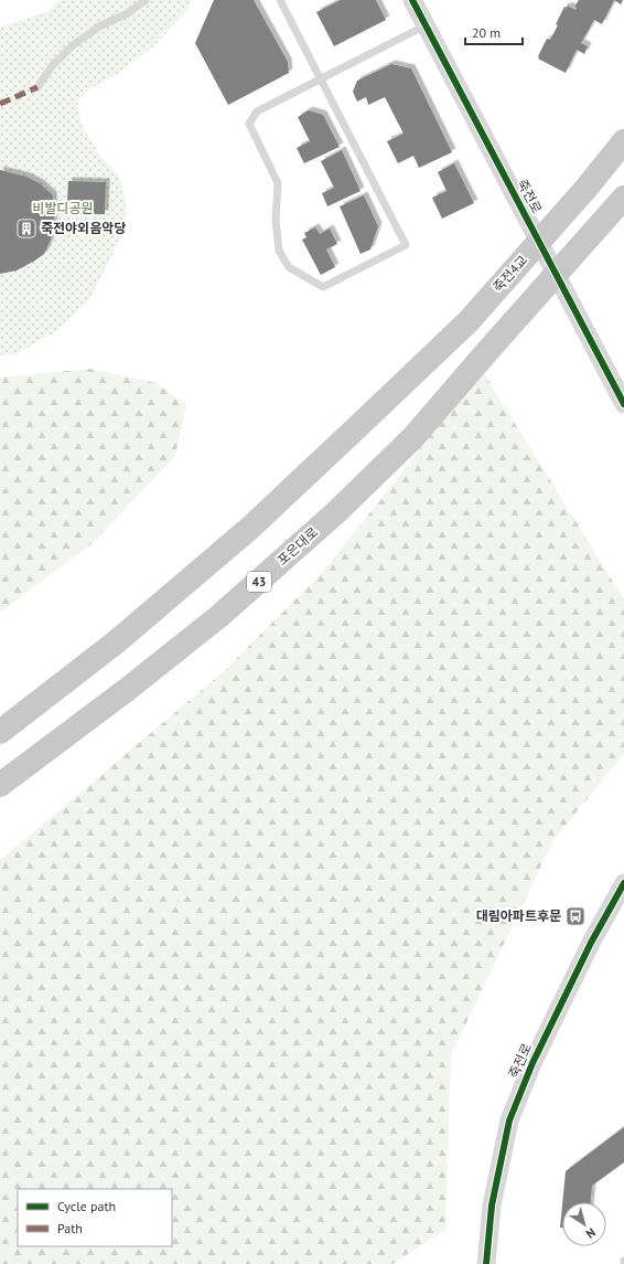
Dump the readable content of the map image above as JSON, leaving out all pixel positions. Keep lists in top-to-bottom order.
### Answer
{
  "streets": {
    "highway": ["죽전4교", "포은대로", "43"],
    "street": ["죽전로"]
  },
  "parks": ["비발디공원"],
  "places": {
    "building": ["죽전야외음악당"],
    "bus stop": ["대림아파트후문"]
  },
  "legend": ["Cycle path", "Path"],
  "scale_bar": "20 m",
  "north": "bottom right"
}
